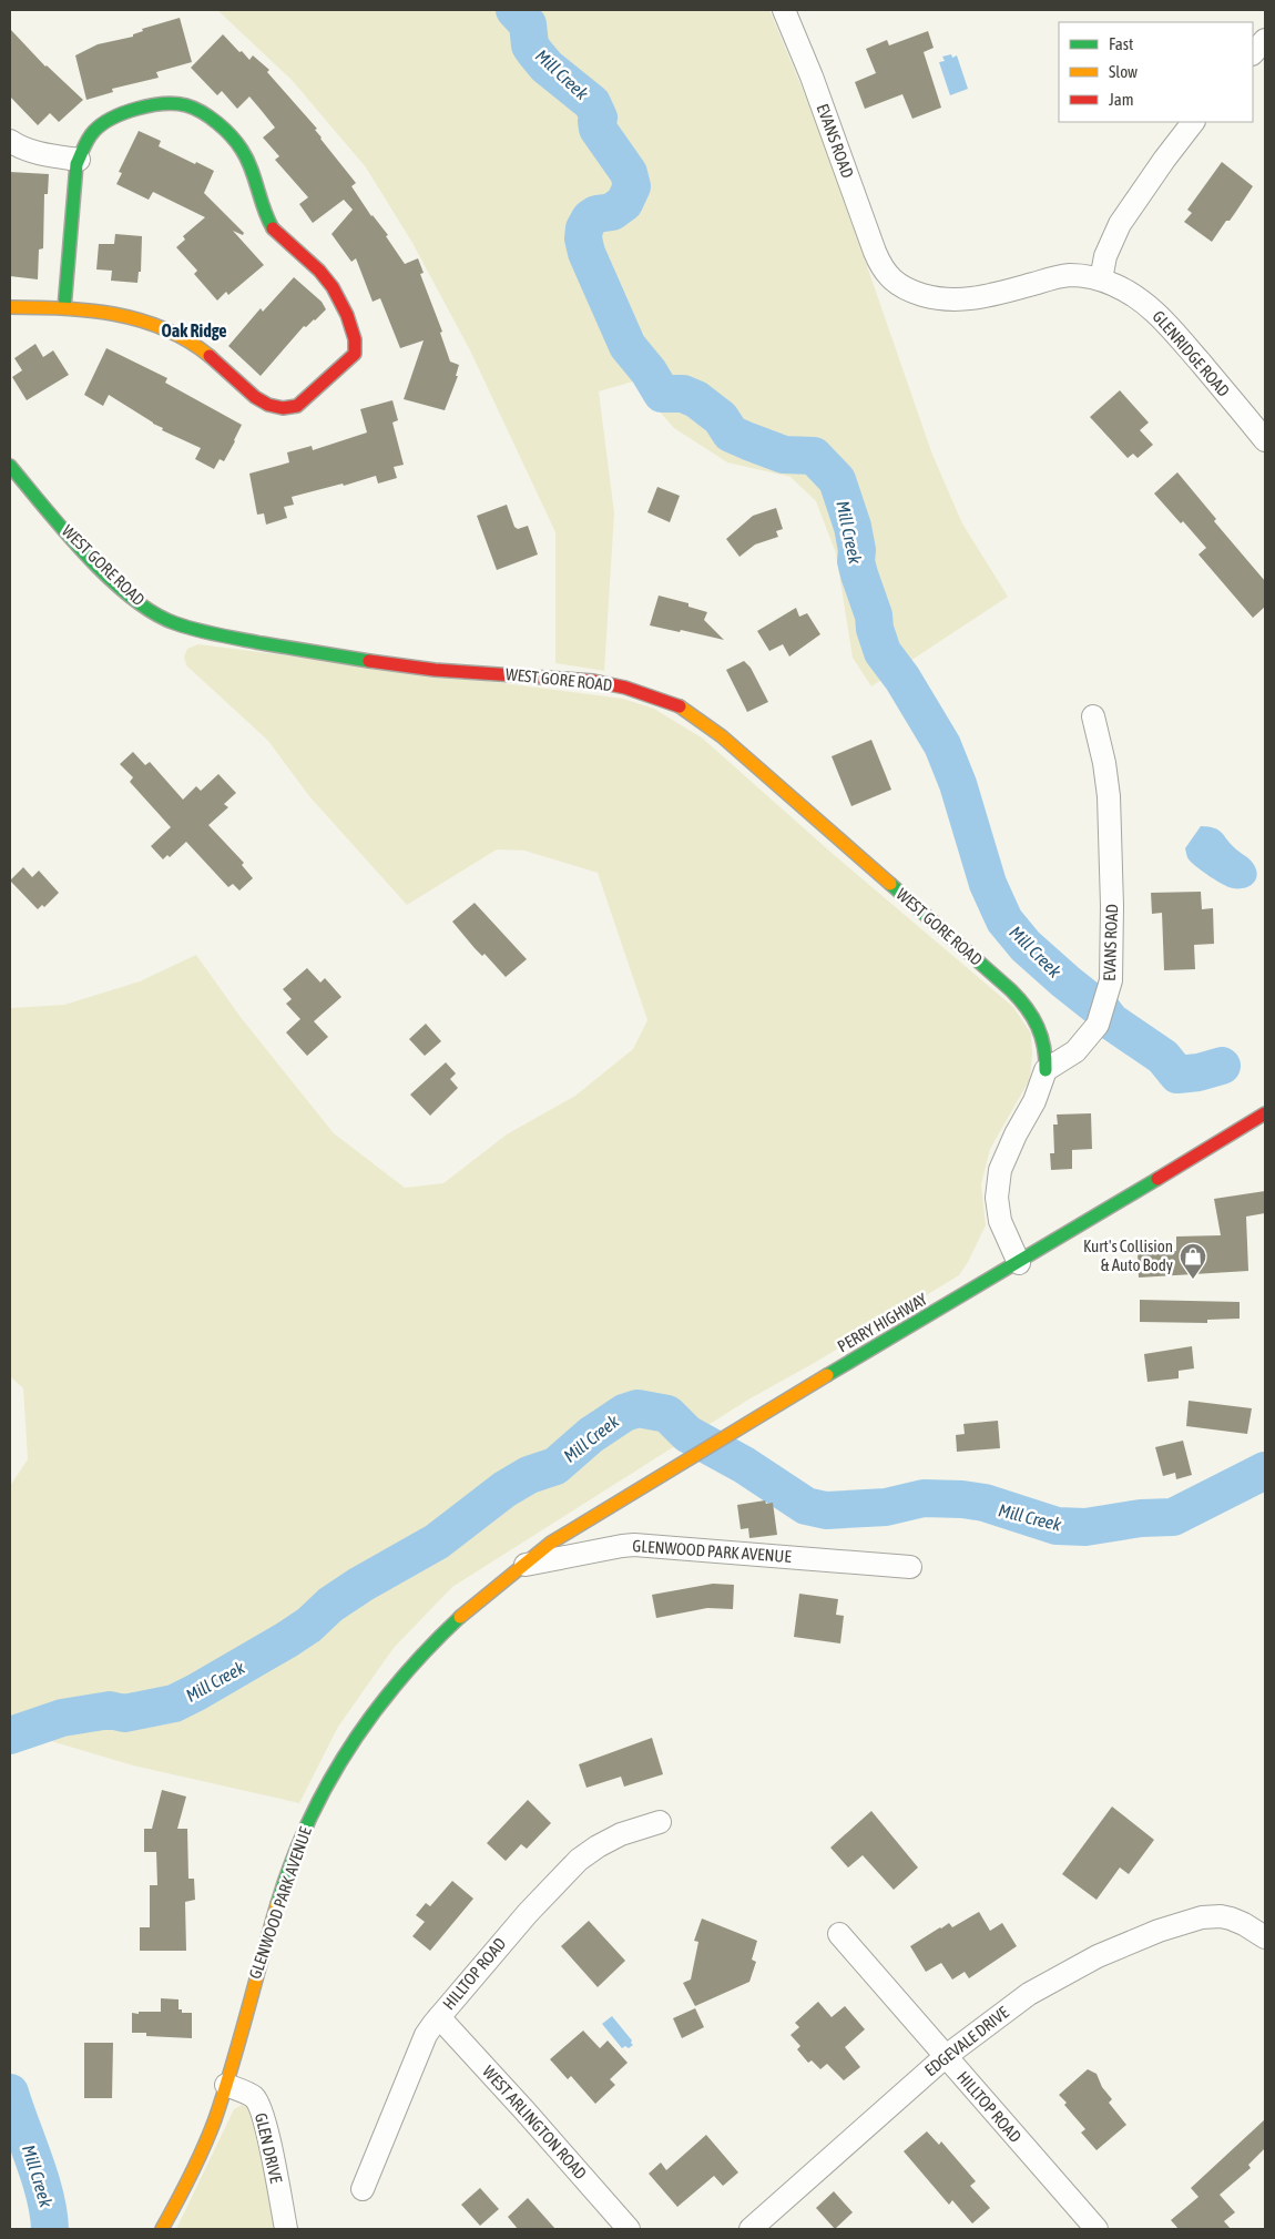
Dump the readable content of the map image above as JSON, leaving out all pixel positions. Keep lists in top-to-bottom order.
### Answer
{
  "streets": {
    "street": [
      "EVANS ROAD",
      "GLENRIDGE ROAD",
      "WEST GORE ROAD",
      "PERRY HIGHWAY",
      "GLENWOOD PARK AVENUE",
      "HILLTOP ROAD",
      "EDGEVALE DRIVE",
      "WEST ARLINGTON ROAD",
      "GLEN DRIVE"
    ]
  },
  "crossings": [
    ["EVANS ROAD", "GLENRIDGE ROAD"],
    ["EVANS ROAD", "WEST GORE ROAD"],
    ["PERRY HIGHWAY", "GLENWOOD PARK AVENUE"],
    ["GLENWOOD PARK AVENUE", "GLEN DRIVE"],
    ["HILLTOP ROAD", "EDGEVALE DRIVE"],
    ["HILLTOP ROAD", "WEST ARLINGTON ROAD"]
  ],
  "districts": ["Oak Ridge"],
  "water": ["Mill Creek"],
  "places": {
    "shop": ["Kurt's Collision & Auto Body"]
  },
  "legend": ["Fast", "Slow", "Jam"]
}
